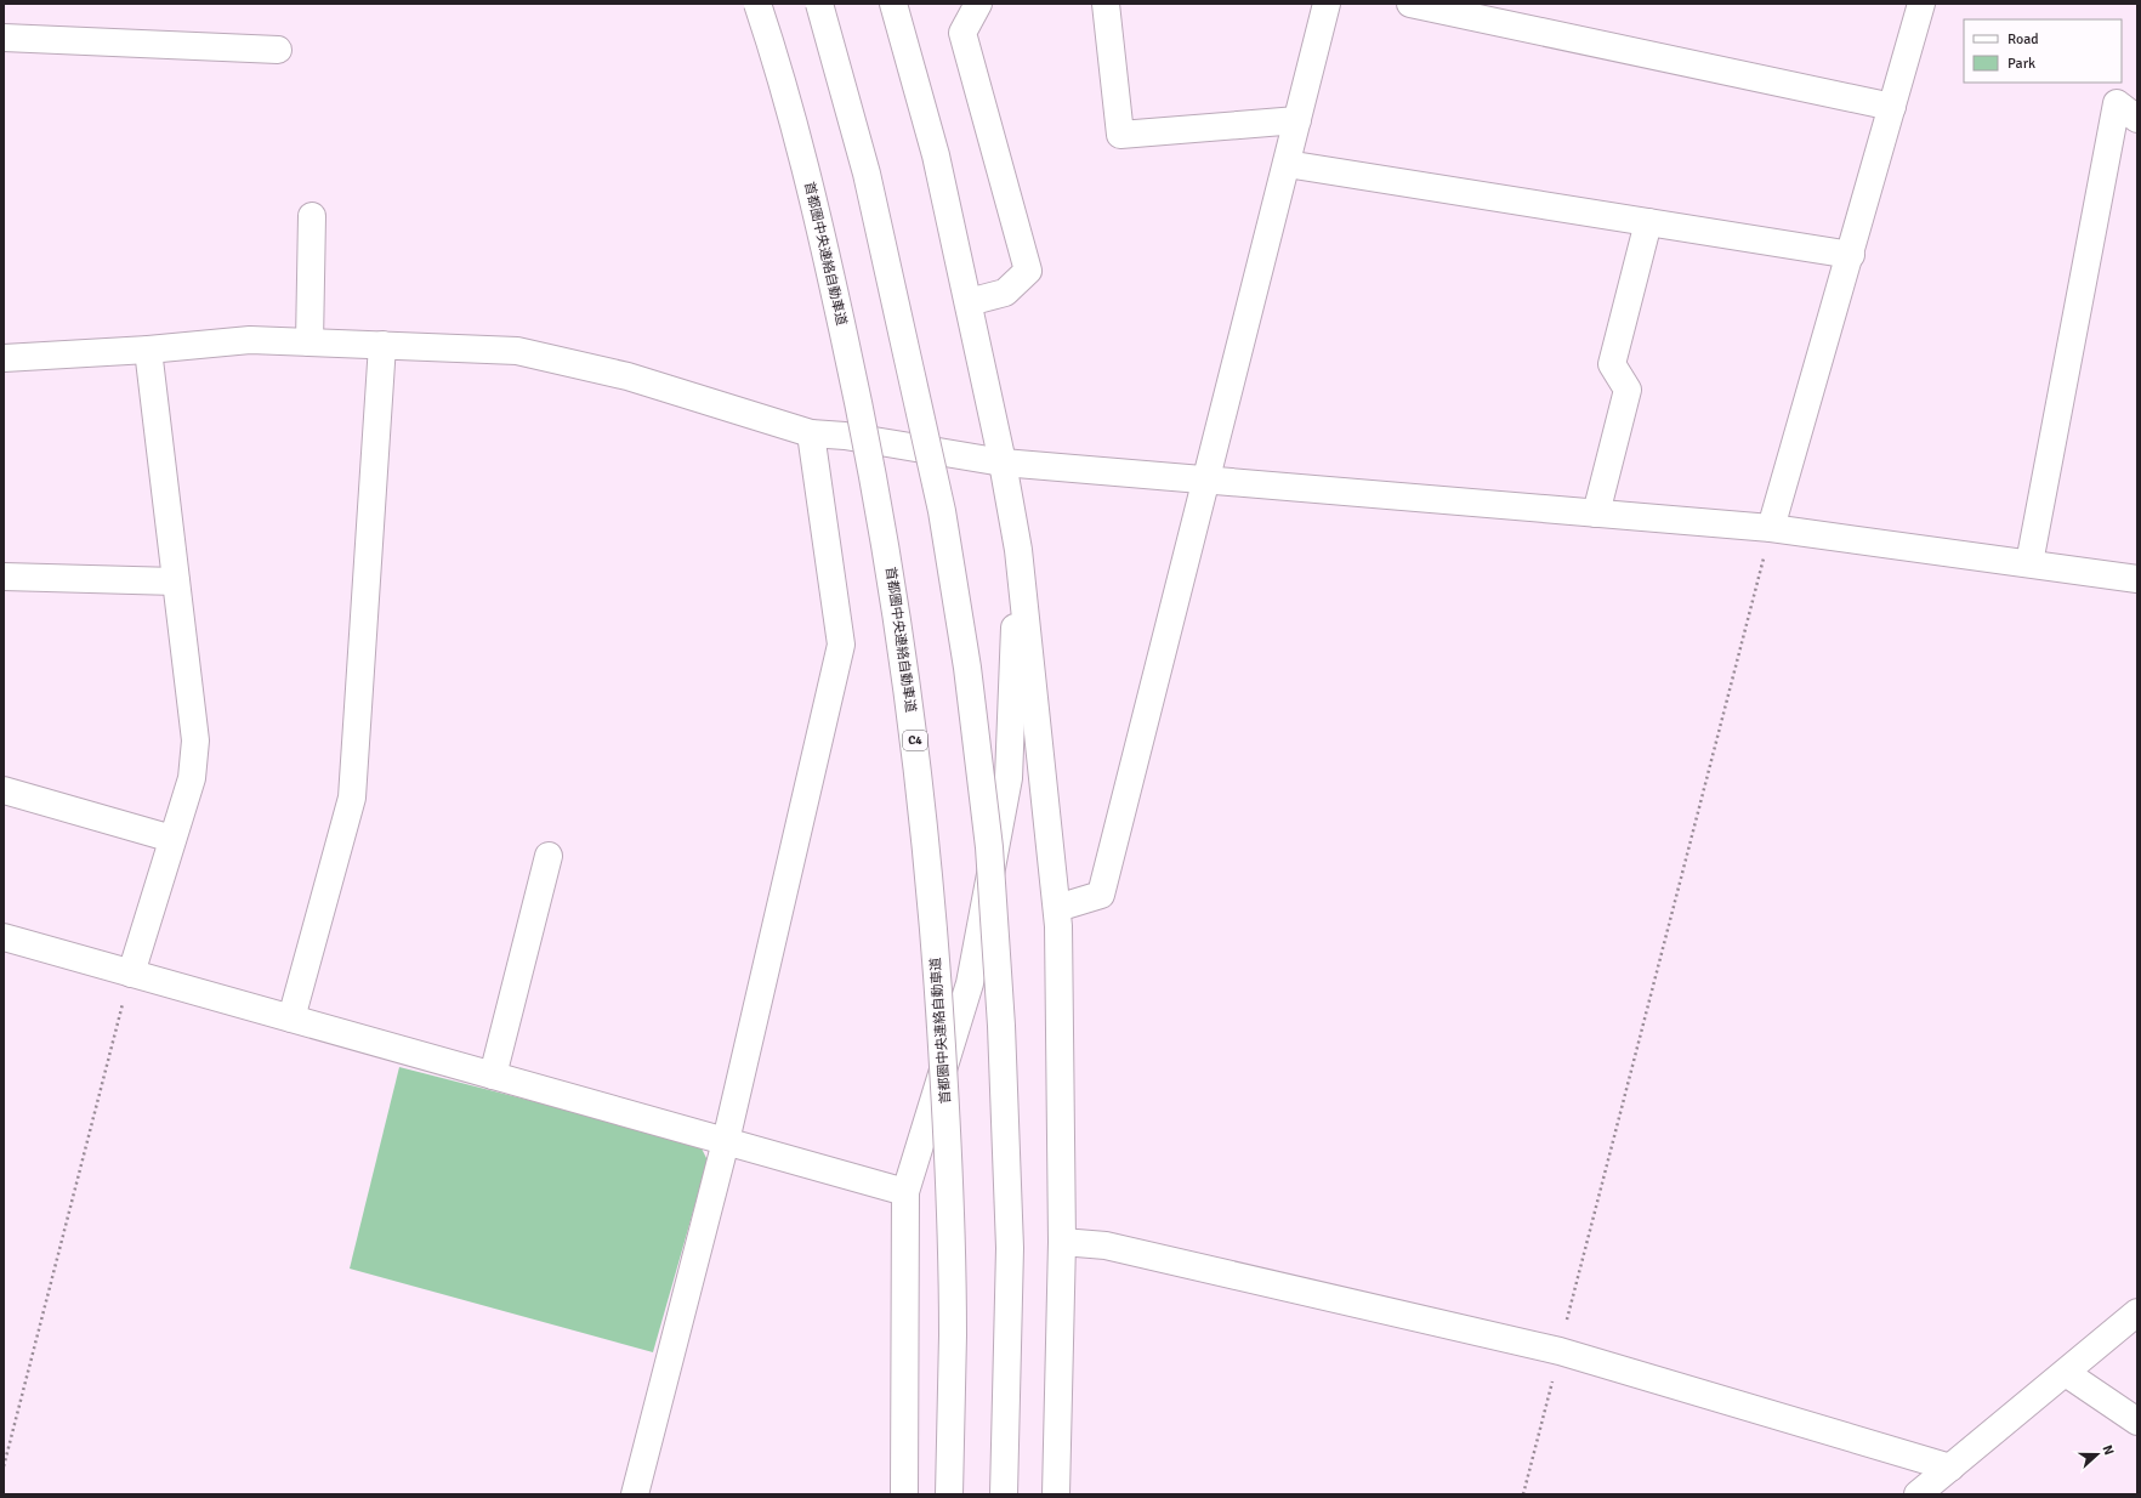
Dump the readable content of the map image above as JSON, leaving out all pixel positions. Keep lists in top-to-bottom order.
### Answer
{
  "streets": {
    "main road": ["首都圏中央連絡自動車道", "C4"]
  },
  "legend": ["Road", "Park"],
  "north": "right"
}
